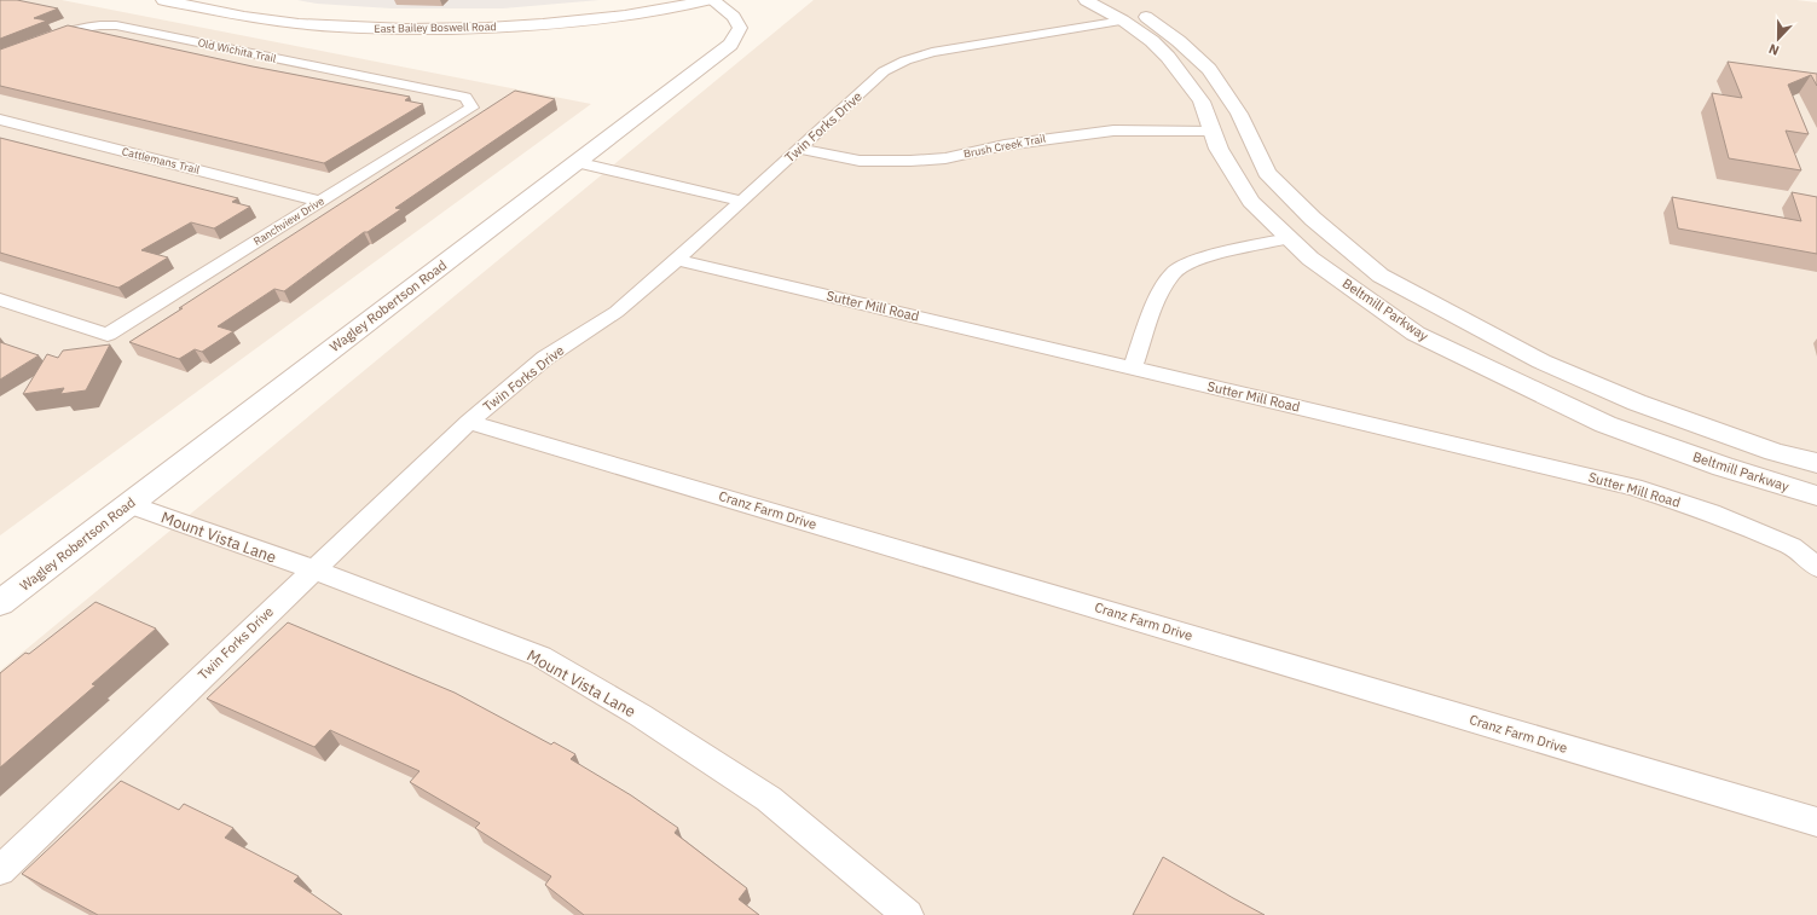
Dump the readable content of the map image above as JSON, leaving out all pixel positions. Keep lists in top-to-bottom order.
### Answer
{
  "streets": {
    "street": [
      "East Bailey Boswell Road",
      "Old Wichita Trail",
      "Twin Forks Drive",
      "Brush Creek Trail",
      "Cattlemans Trail",
      "Ranchview Drive",
      "Wagley Robertson Road",
      "Sutter Mill Road",
      "Beltmill Parkway",
      "Cranz Farm Drive",
      "Mount Vista Lane"
    ]
  },
  "crossings": [
    ["Old Wichita Trail", "Ranchview Drive"],
    ["Twin Forks Drive", "Brush Creek Trail"],
    ["Twin Forks Drive", "Sutter Mill Road"],
    ["Twin Forks Drive", "Beltmill Parkway"],
    ["Twin Forks Drive", "Cranz Farm Drive"],
    ["Twin Forks Drive", "Mount Vista Lane"],
    ["Brush Creek Trail", "Beltmill Parkway"],
    ["Cattlemans Trail", "Ranchview Drive"],
    ["Wagley Robertson Road", "Mount Vista Lane"]
  ],
  "north": "bottom"
}
